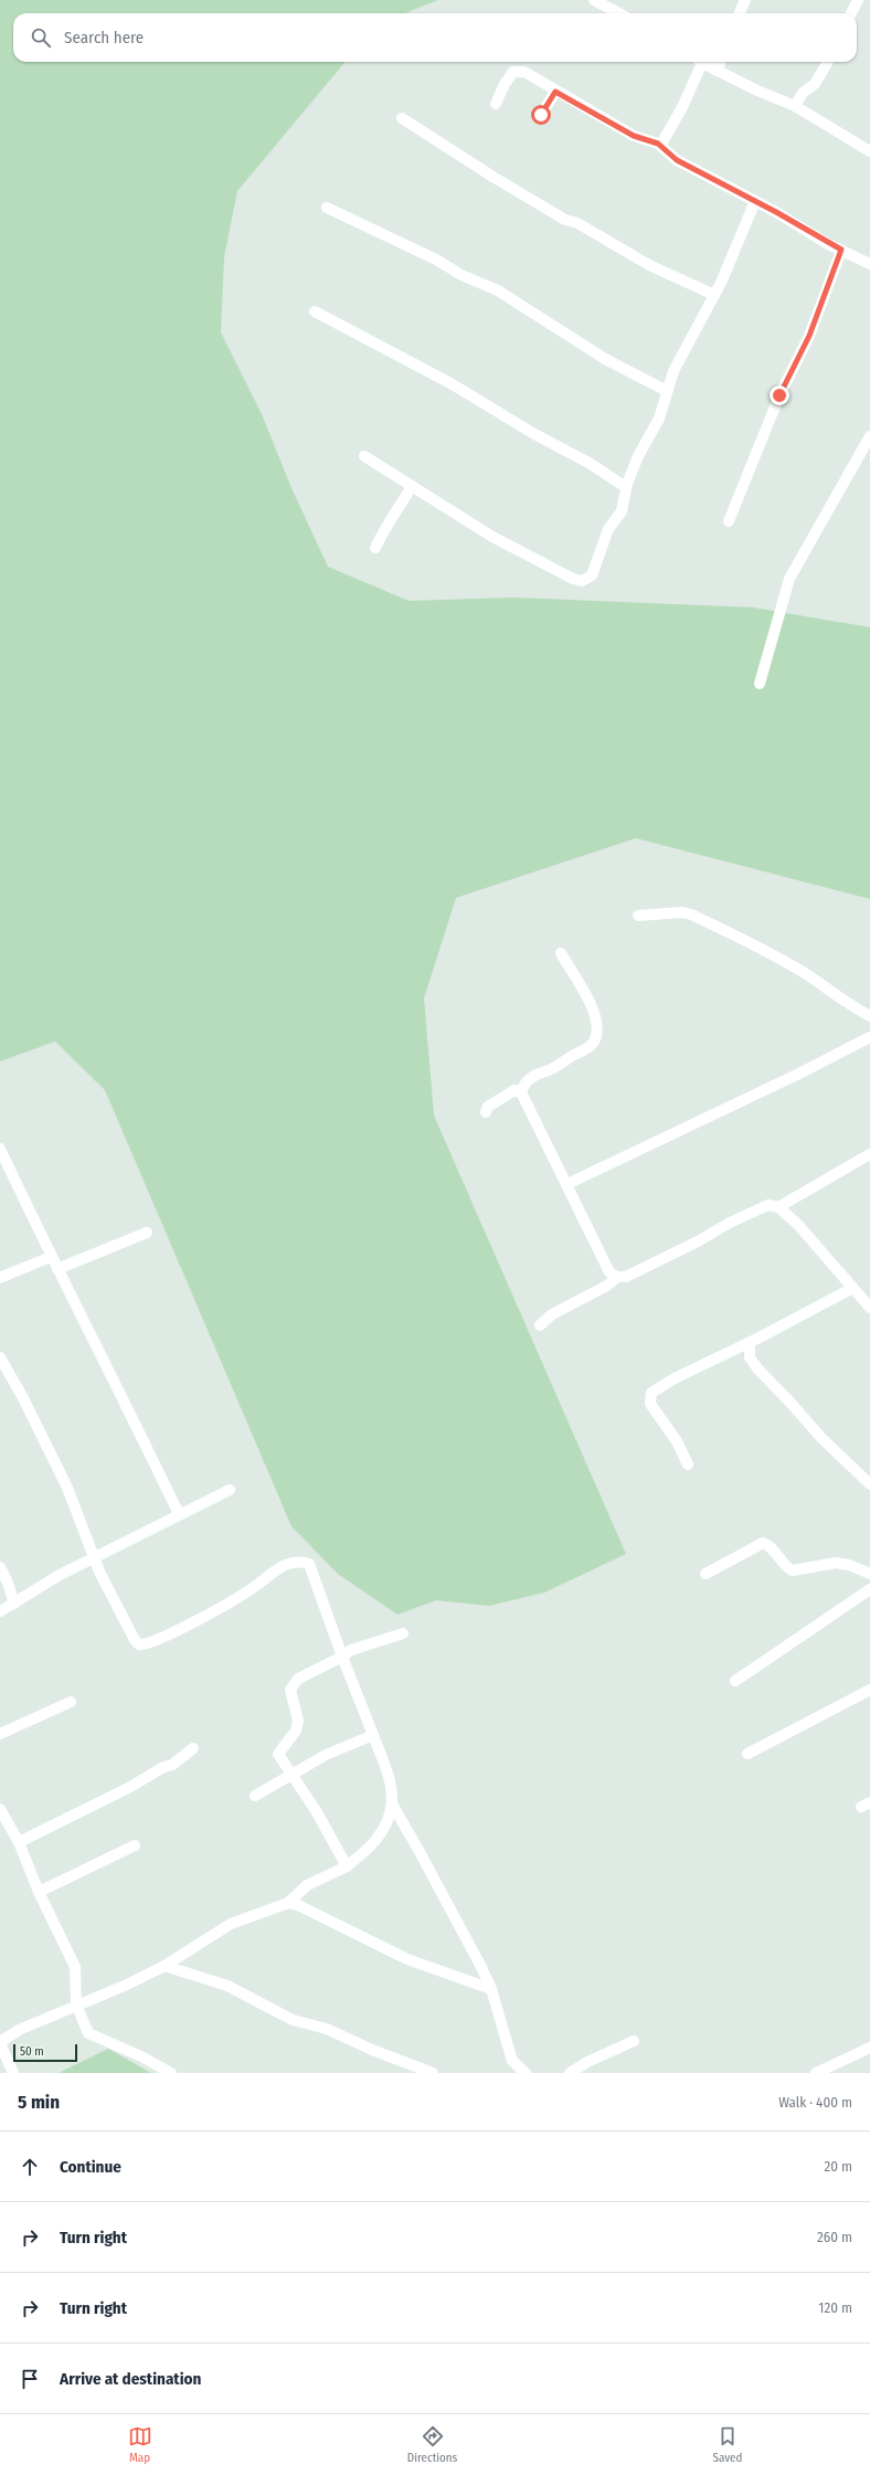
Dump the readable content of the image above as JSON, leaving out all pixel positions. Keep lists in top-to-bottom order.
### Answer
{
  "scale_bar": "50 m",
  "page": {
    "search": "Search here",
    "scale": "50 m",
    "heading": ["5 min", "Walk · 400 m"],
    "list": [
      ["Continue", "20 m"],
      ["Turn right", "260 m"],
      ["Turn right", "120 m"],
      "Arrive at destination"
    ],
    "nav": ["Map", "Directions", "Saved"]
  }
}
